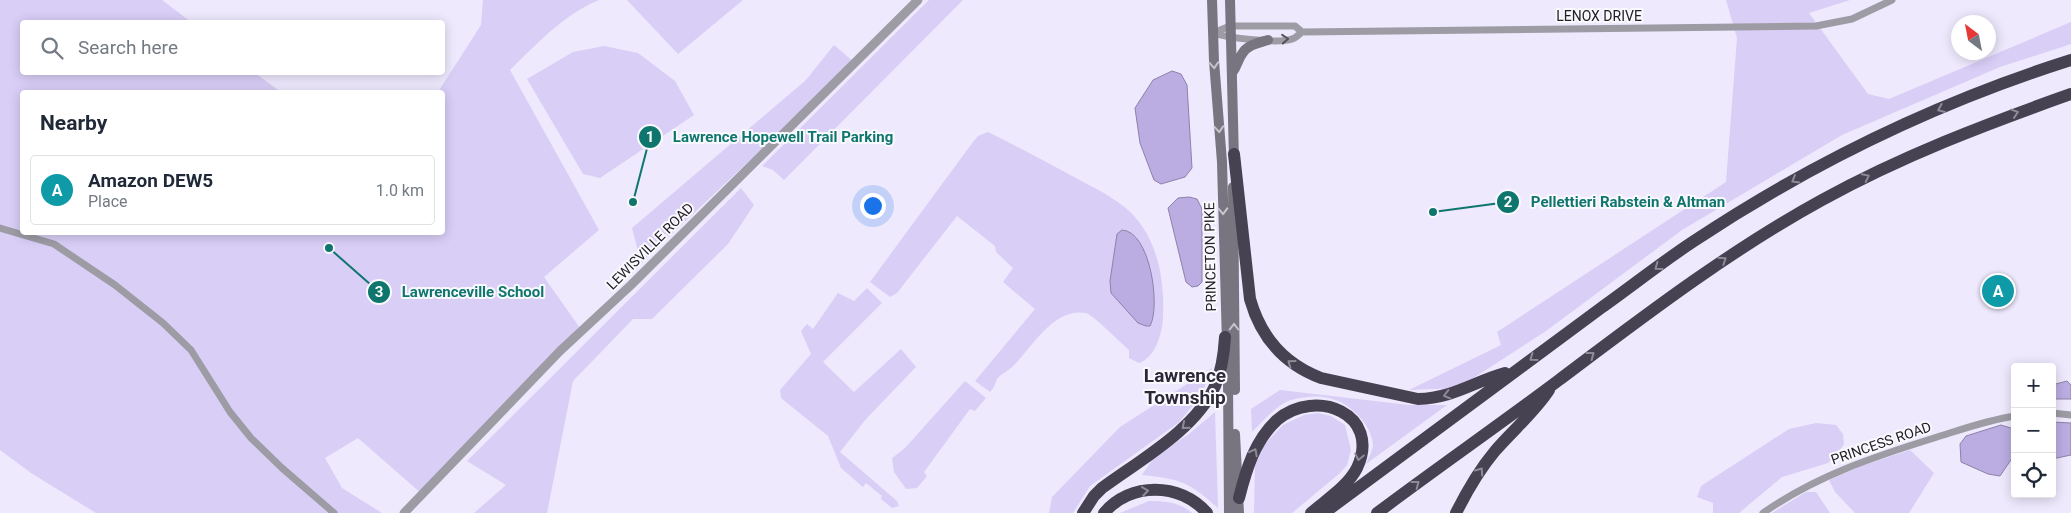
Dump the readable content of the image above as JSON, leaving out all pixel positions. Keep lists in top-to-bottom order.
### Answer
{
  "streets": {
    "main road": ["PRINCETON PIKE"],
    "street": ["LENOX DRIVE", "LEWISVILLE ROAD", "PRINCESS ROAD"]
  },
  "crossings": [
    ["LENOX DRIVE", "PRINCETON PIKE"]
  ],
  "districts": ["Lawrence Township"],
  "places": ["Lawrence Hopewell Trail Parking", "Pellettieri Rabstein & Altman", "Lawrenceville School"],
  "north": "top left",
  "page": {
    "search": "Search here",
    "heading": "Nearby",
    "list": [
      {
        "mark": "A",
        "name": "Amazon DEW5",
        "note": "Place",
        "value": "1.0 km"
      }
    ],
    "pins": "A",
    "map_buttons": ["+", "−"]
  }
}
